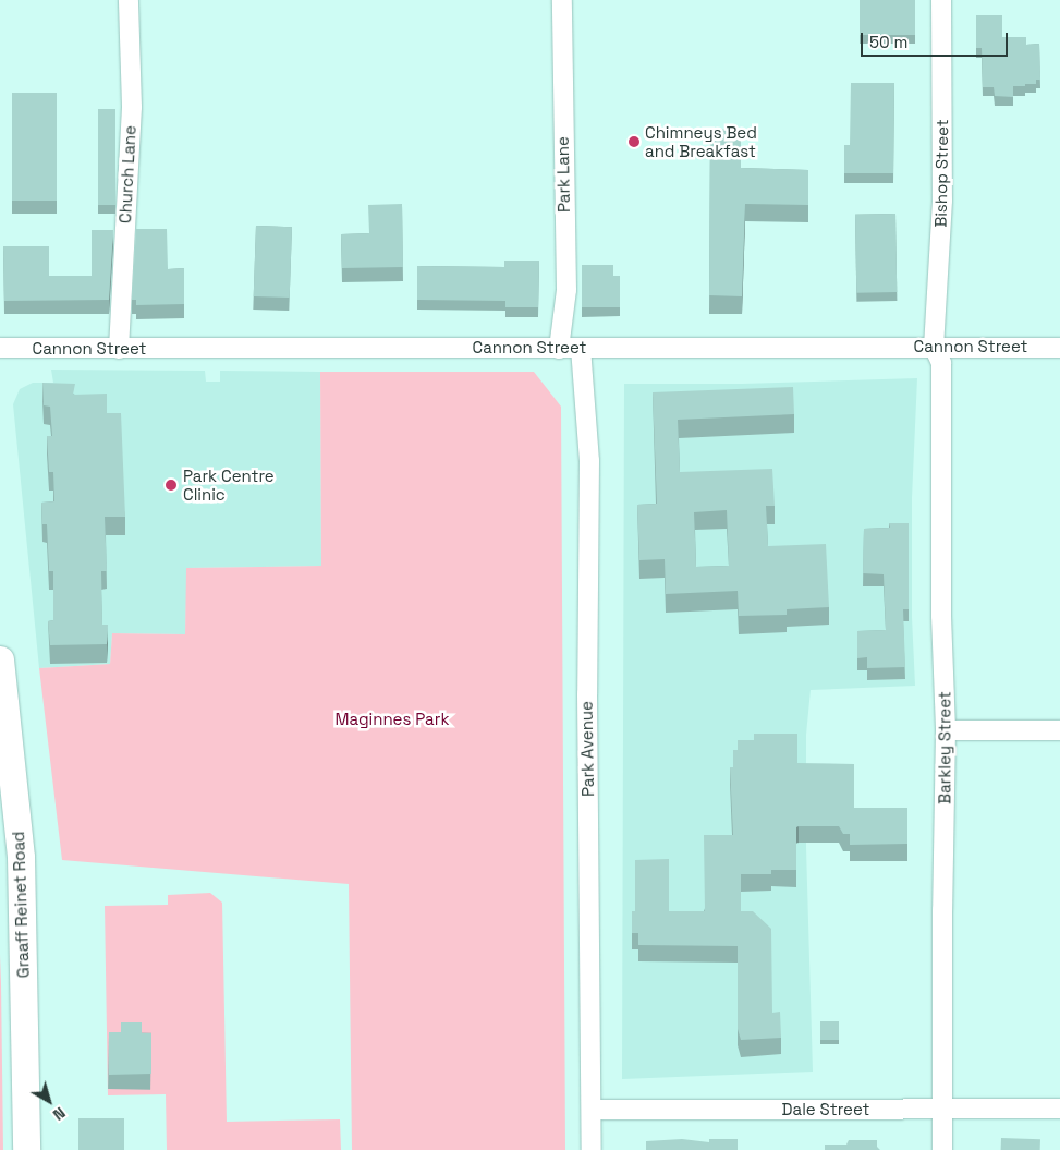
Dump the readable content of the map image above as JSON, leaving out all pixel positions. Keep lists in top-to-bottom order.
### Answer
{
  "streets": {
    "main road": ["Graaff Reinet Road"],
    "street": [
      "Bishop Street",
      "Church Lane",
      "Park Lane",
      "Cannon Street",
      "Barkley Street",
      "Park Avenue",
      "Dale Street"
    ]
  },
  "crossings": [
    ["Bishop Street", "Cannon Street"],
    ["Bishop Street", "Barkley Street"],
    ["Church Lane", "Cannon Street"],
    ["Park Lane", "Cannon Street"],
    ["Cannon Street", "Barkley Street"],
    ["Cannon Street", "Park Avenue"],
    ["Barkley Street", "Dale Street"],
    ["Park Avenue", "Dale Street"]
  ],
  "parks": ["Maginnes Park"],
  "places": ["Chimneys Bed and Breakfast", "Park Centre Clinic"],
  "scale_bar": "50 m",
  "north": "bottom right"
}
